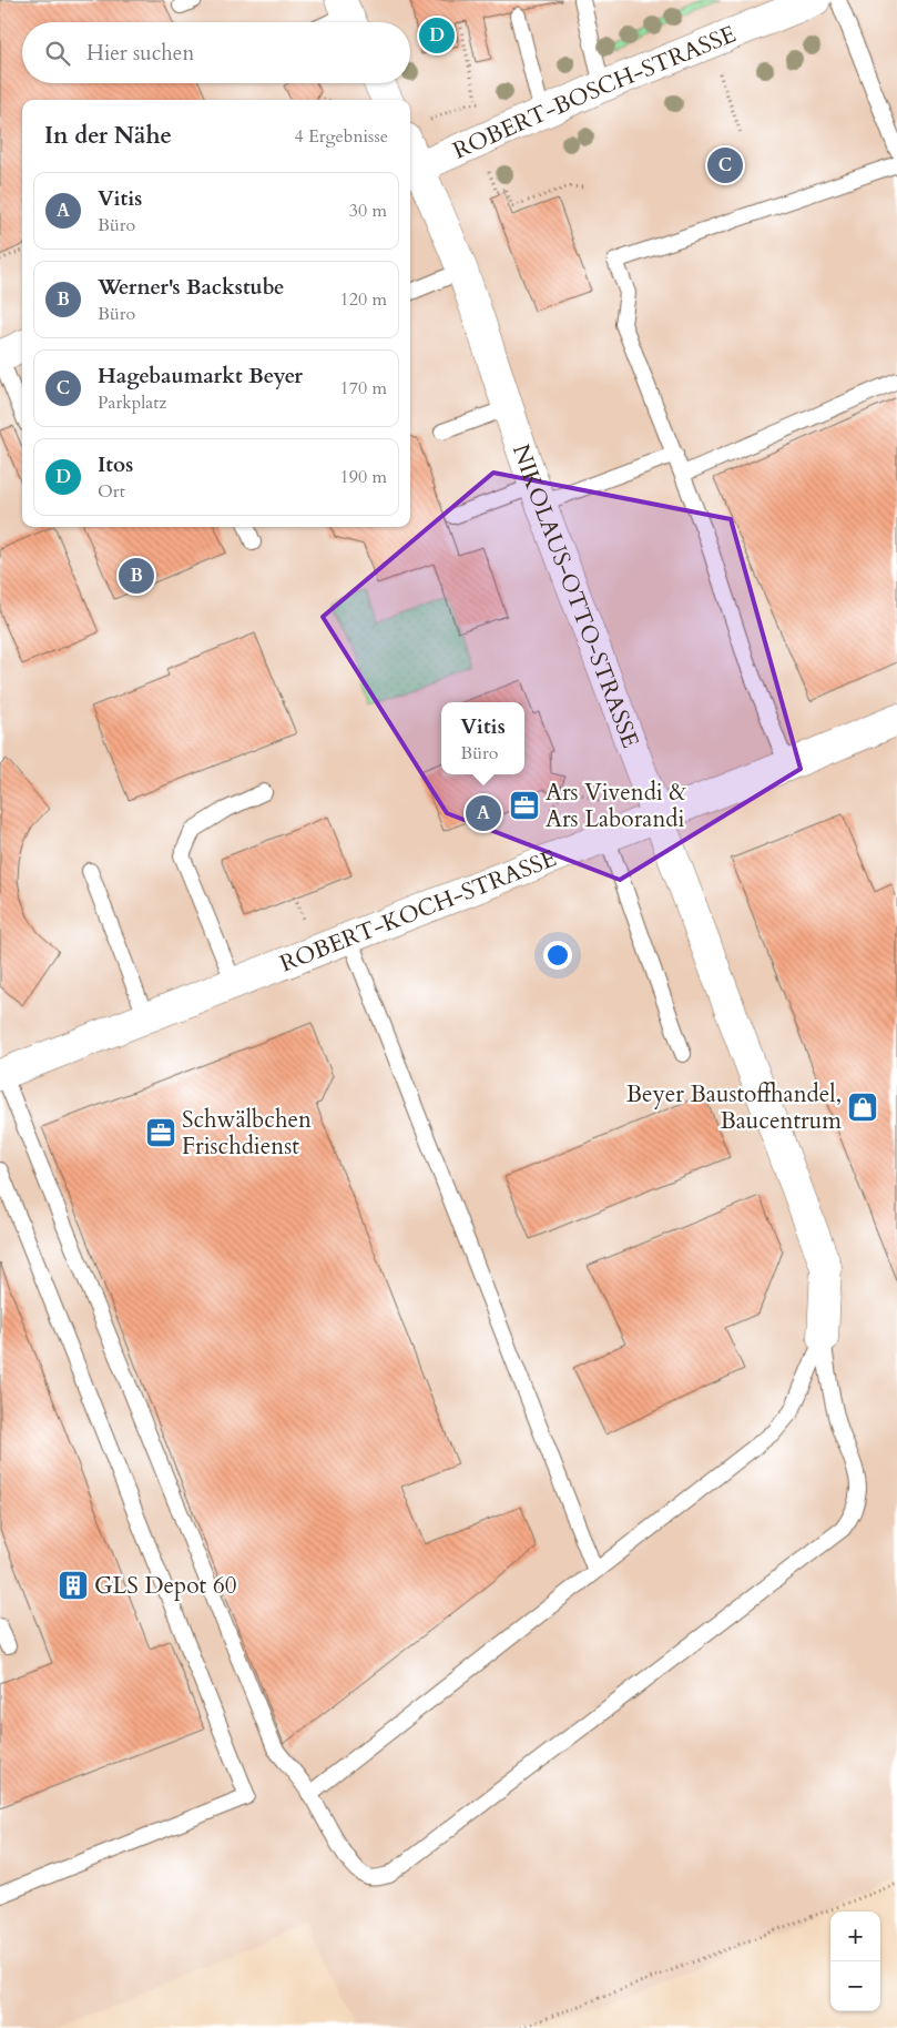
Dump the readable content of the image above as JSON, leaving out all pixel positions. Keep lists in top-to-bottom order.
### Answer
{
  "streets": {
    "street": ["ROBERT-BOSCH-STRASSE", "NIKOLAUS-OTTO-STRASSE", "ROBERT-KOCH-STRASSE"]
  },
  "crossings": [
    ["ROBERT-BOSCH-STRASSE", "NIKOLAUS-OTTO-STRASSE"],
    ["NIKOLAUS-OTTO-STRASSE", "ROBERT-KOCH-STRASSE"]
  ],
  "places": {
    "office": ["Ars Vivendi & Ars Laborandi", "Schwälbchen Frischdienst"],
    "shop": ["Beyer Baustoffhandel, Baucentrum"],
    "building": ["GLS Depot 60"]
  },
  "page": {
    "pins": [
      "D",
      "C",
      "B",
      "A"
    ],
    "search": "Hier suchen",
    "heading": ["In der Nähe", "4 Ergebnisse"],
    "list": [
      {
        "mark": "A",
        "name": "Vitis",
        "note": "Büro",
        "value": "30 m"
      },
      {
        "mark": "B",
        "name": "Werner's Backstube",
        "note": "Büro",
        "value": "120 m"
      },
      {
        "mark": "C",
        "name": "Hagebaumarkt Beyer",
        "note": "Parkplatz",
        "value": "170 m"
      },
      {
        "mark": "D",
        "name": "Itos",
        "note": "Ort",
        "value": "190 m"
      }
    ],
    "popup": ["Vitis", "Büro"],
    "map_buttons": ["+", "−"]
  }
}
